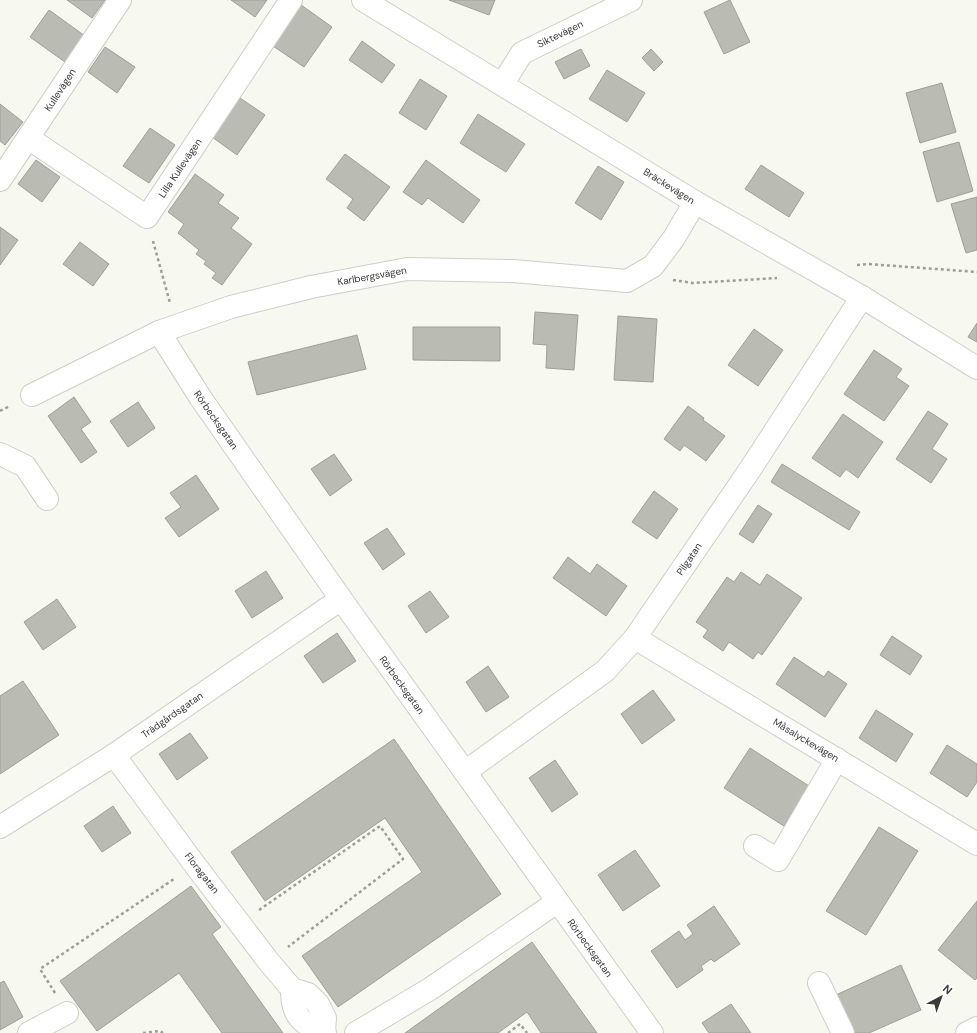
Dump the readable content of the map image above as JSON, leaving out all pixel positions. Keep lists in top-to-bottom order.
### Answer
{
  "streets": {
    "street": [
      "Siktevägen",
      "Kullevägen",
      "Lilla Kullevägen",
      "Bräckevägen",
      "Karlbergsvägen",
      "Rörbecksgatan",
      "Pilgatan",
      "Trädgårdsgatan",
      "Måsalyckevägen",
      "Floragatan"
    ]
  },
  "crossings": [
    ["Siktevägen", "Bräckevägen"],
    ["Bräckevägen", "Karlbergsvägen"],
    ["Bräckevägen", "Pilgatan"],
    ["Karlbergsvägen", "Rörbecksgatan"],
    ["Rörbecksgatan", "Pilgatan"],
    ["Rörbecksgatan", "Trädgårdsgatan"],
    ["Pilgatan", "Måsalyckevägen"],
    ["Trädgårdsgatan", "Floragatan"]
  ],
  "north": "top right"
}
